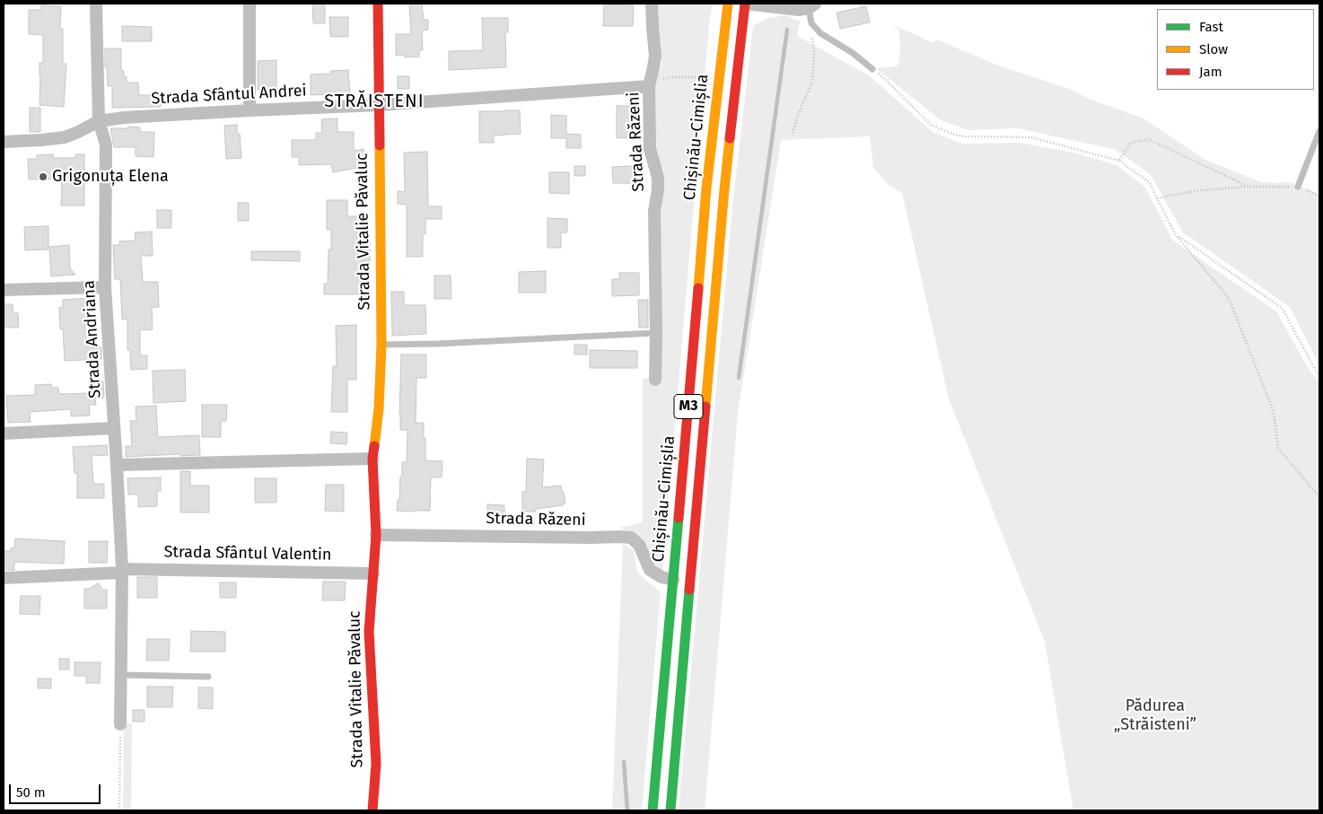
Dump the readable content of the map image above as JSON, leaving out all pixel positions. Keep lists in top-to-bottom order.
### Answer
{
  "streets": {
    "main road": ["Chișinău-Cimișlia", "Strada Vitalie Păvaluc", "M3"],
    "street": [
      "Strada Sfântul Andrei",
      "Strada Răzeni",
      "Strada Andriana",
      "Strada Sfântul Valentin"
    ]
  },
  "crossings": [
    ["Strada Sfântul Andrei", "Strada Răzeni"],
    ["Strada Sfântul Andrei", "Strada Vitalie Păvaluc"],
    ["Strada Sfântul Andrei", "Strada Andriana"],
    ["Chișinău-Cimișlia", "Strada Răzeni"],
    ["Strada Răzeni", "Strada Vitalie Păvaluc"],
    ["Strada Vitalie Păvaluc", "Strada Sfântul Valentin"],
    ["Strada Andriana", "Strada Sfântul Valentin"]
  ],
  "districts": ["STRĂISTENI"],
  "parks": ["Pădurea „Străisteni”"],
  "places": ["Grigonuța Elena"],
  "legend": ["Fast", "Slow", "Jam"],
  "scale_bar": "50 m"
}
